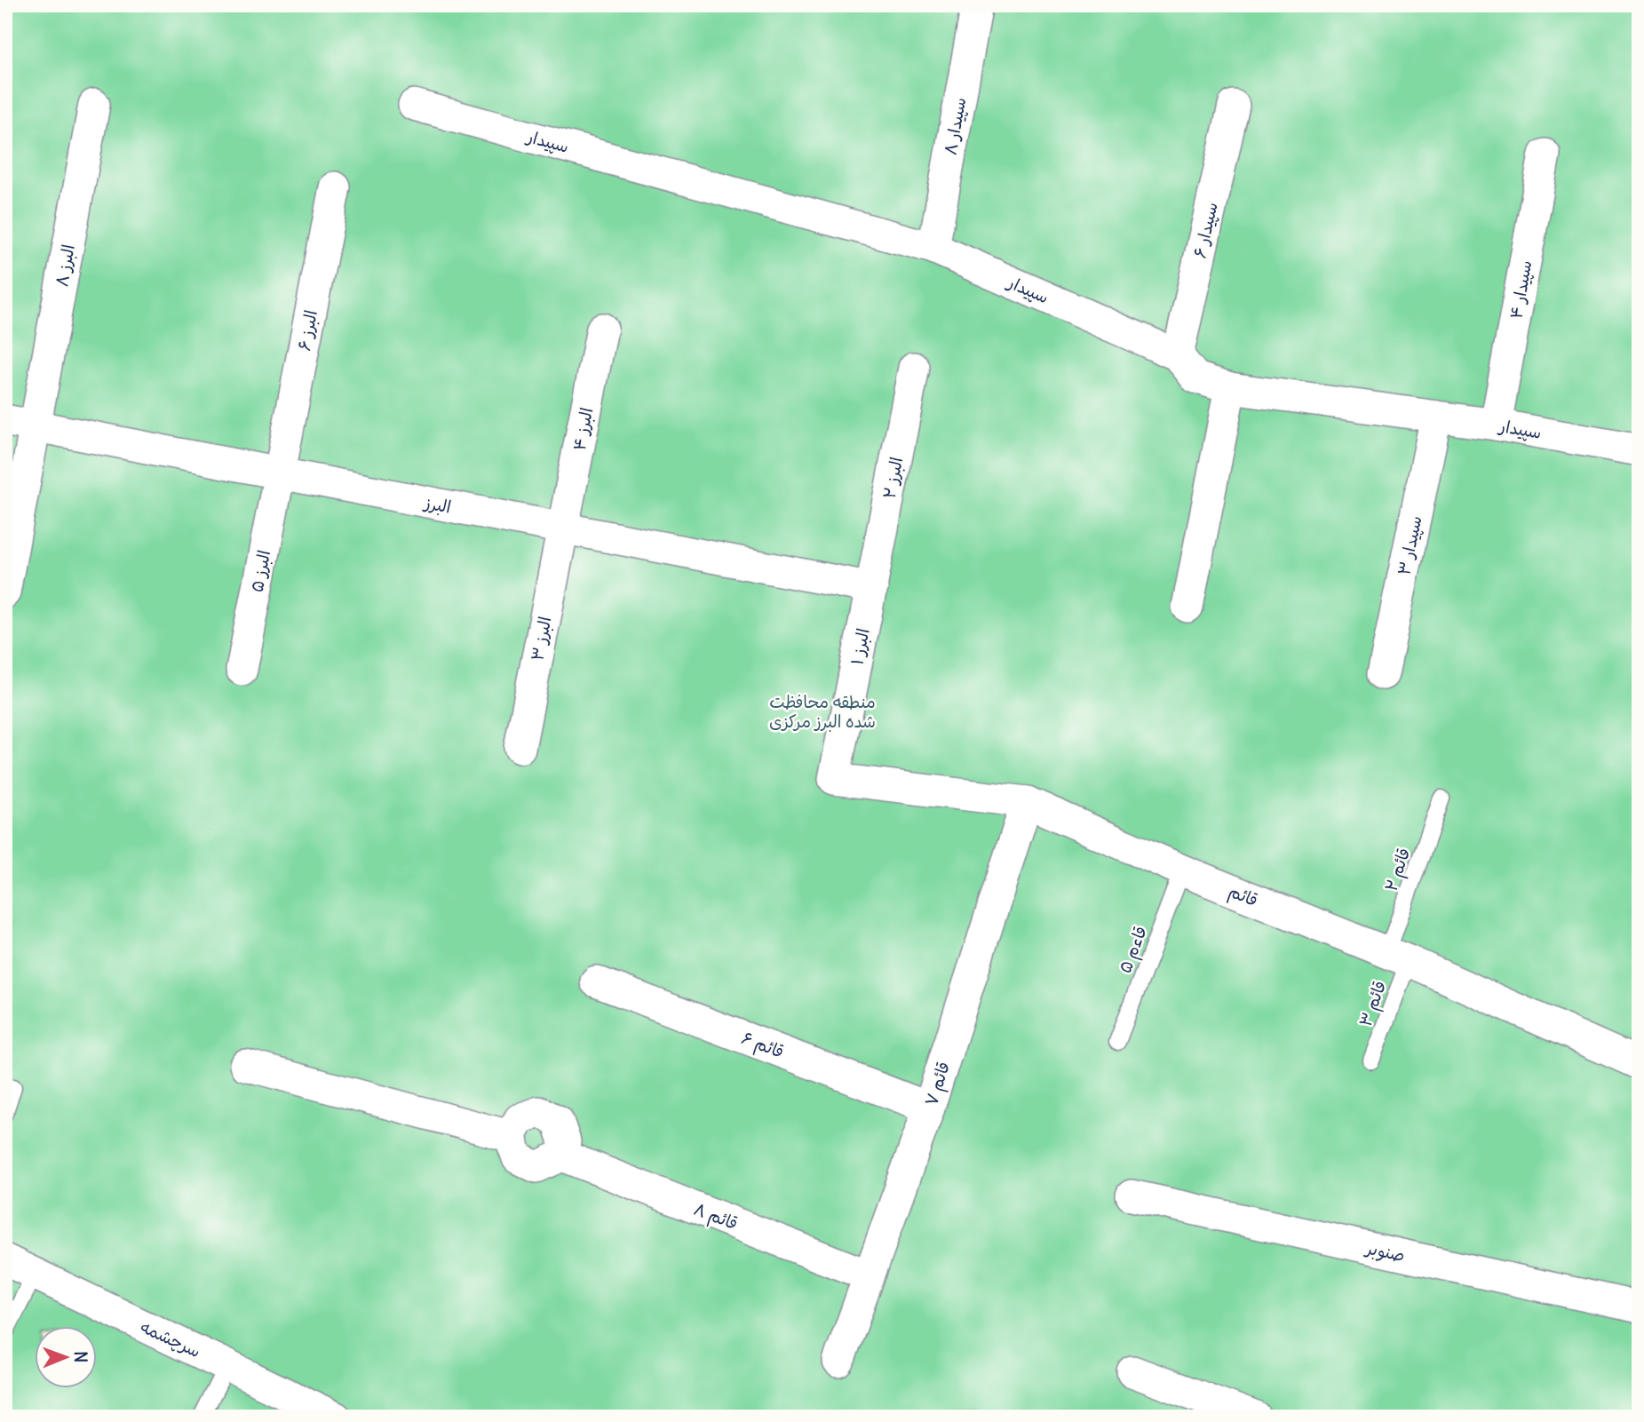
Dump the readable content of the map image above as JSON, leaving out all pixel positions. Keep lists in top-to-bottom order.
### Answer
{
  "streets": {
    "street": [
      "سپیدار ۸",
      "سپیدار",
      "سپیدار ۶",
      "البرز ۸",
      "سپیدار ۴",
      "البرز ۶",
      "البرز ۴",
      "البرز ۲",
      "البرز",
      "سپیدار ۳",
      "البرز ۵",
      "البرز ۳",
      "البرز ۱",
      "قائم",
      "قائم ۶",
      "قائم ۷",
      "قائم ۸",
      "صنوبر",
      "سرچشمه"
    ],
    "lane": ["قائم ۲", "قاءم ۵", "قائم ۳"]
  },
  "crossings": [
    ["سپیدار ۸", "سپیدار"],
    ["سپیدار", "سپیدار ۶"],
    ["سپیدار", "سپیدار ۴"],
    ["سپیدار", "سپیدار ۳"],
    ["البرز ۸", "البرز"],
    ["البرز ۶", "البرز"],
    ["البرز ۶", "البرز ۵"],
    ["البرز ۴", "البرز"],
    ["البرز ۴", "البرز ۳"],
    ["البرز ۲", "البرز"],
    ["البرز ۲", "البرز ۱"],
    ["البرز", "البرز ۵"],
    ["البرز", "البرز ۳"],
    ["البرز", "البرز ۱"],
    ["البرز ۱", "قائم"],
    ["قائم ۲", "قائم"],
    ["قائم ۲", "قائم ۳"],
    ["قائم", "قاءم ۵"],
    ["قائم", "قائم ۳"],
    ["قائم", "قائم ۷"],
    ["قائم ۶", "قائم ۷"],
    ["قائم ۷", "قائم ۸"]
  ],
  "parks": ["منطقه محافظت شده البرز مرکزی"],
  "north": "right"
}
